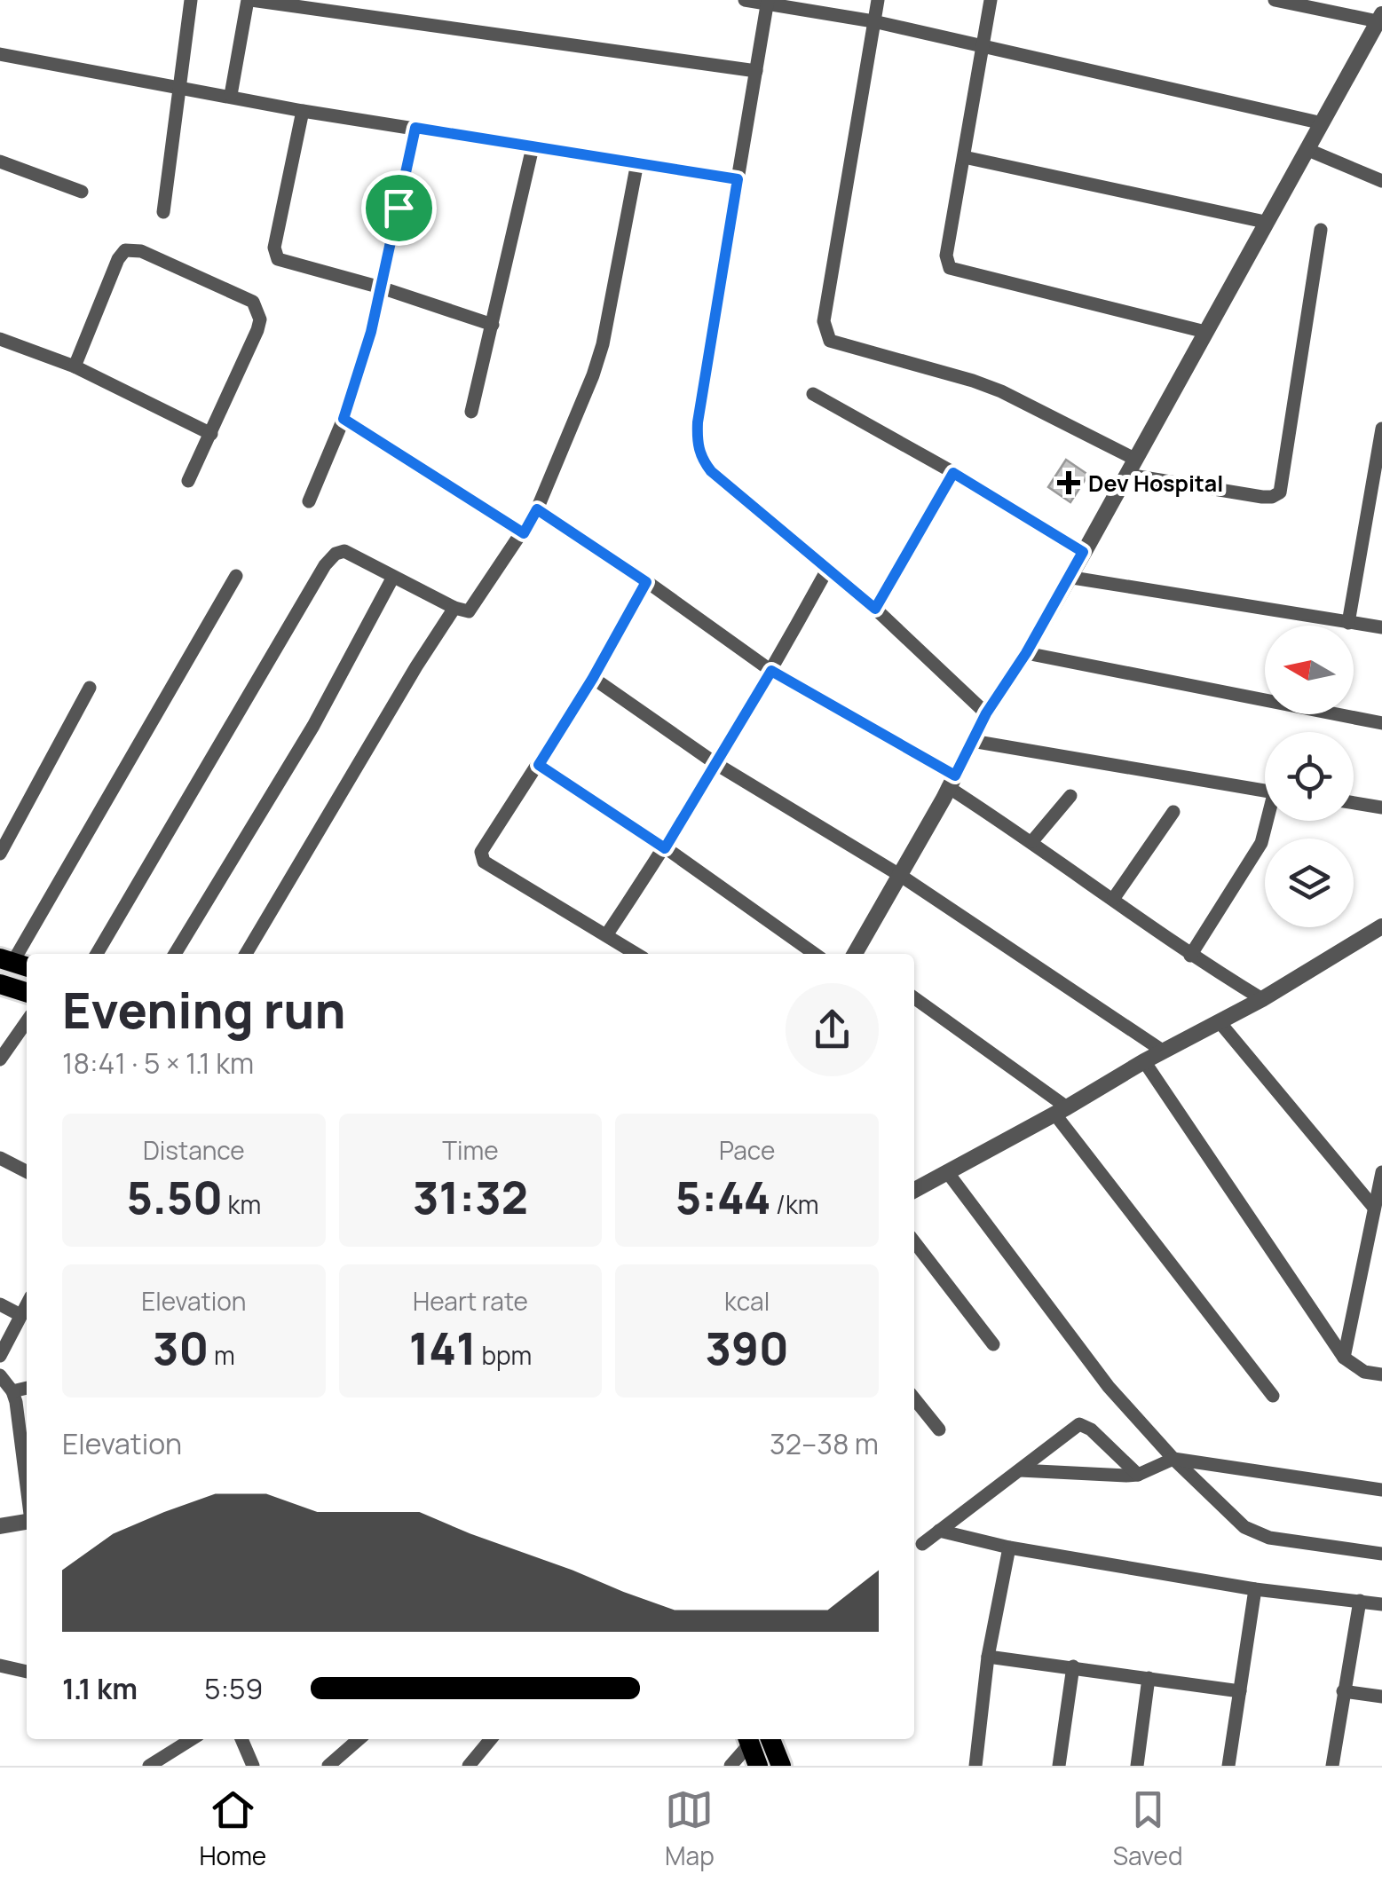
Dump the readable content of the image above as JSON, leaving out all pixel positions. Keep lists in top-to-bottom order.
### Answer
{
  "places": {
    "health": ["Dev Hospital"]
  },
  "north": "left",
  "page": {
    "heading": ["Evening run", "18:41 · 5 × 1.1 km"],
    "stats": [
      ["Distance", "5.50 km"],
      ["Time", "31:32"],
      ["Pace", "5:44 /km"],
      ["Elevation", "30 m"],
      ["Heart rate", "141 bpm"],
      ["kcal", "390"]
    ],
    "chart": ["Elevation", "32–38 m"],
    "list": [
      {
        "name": "1.1 km",
        "note": "5:59"
      }
    ],
    "tabs": ["Home", "Map", "Saved"]
  }
}
